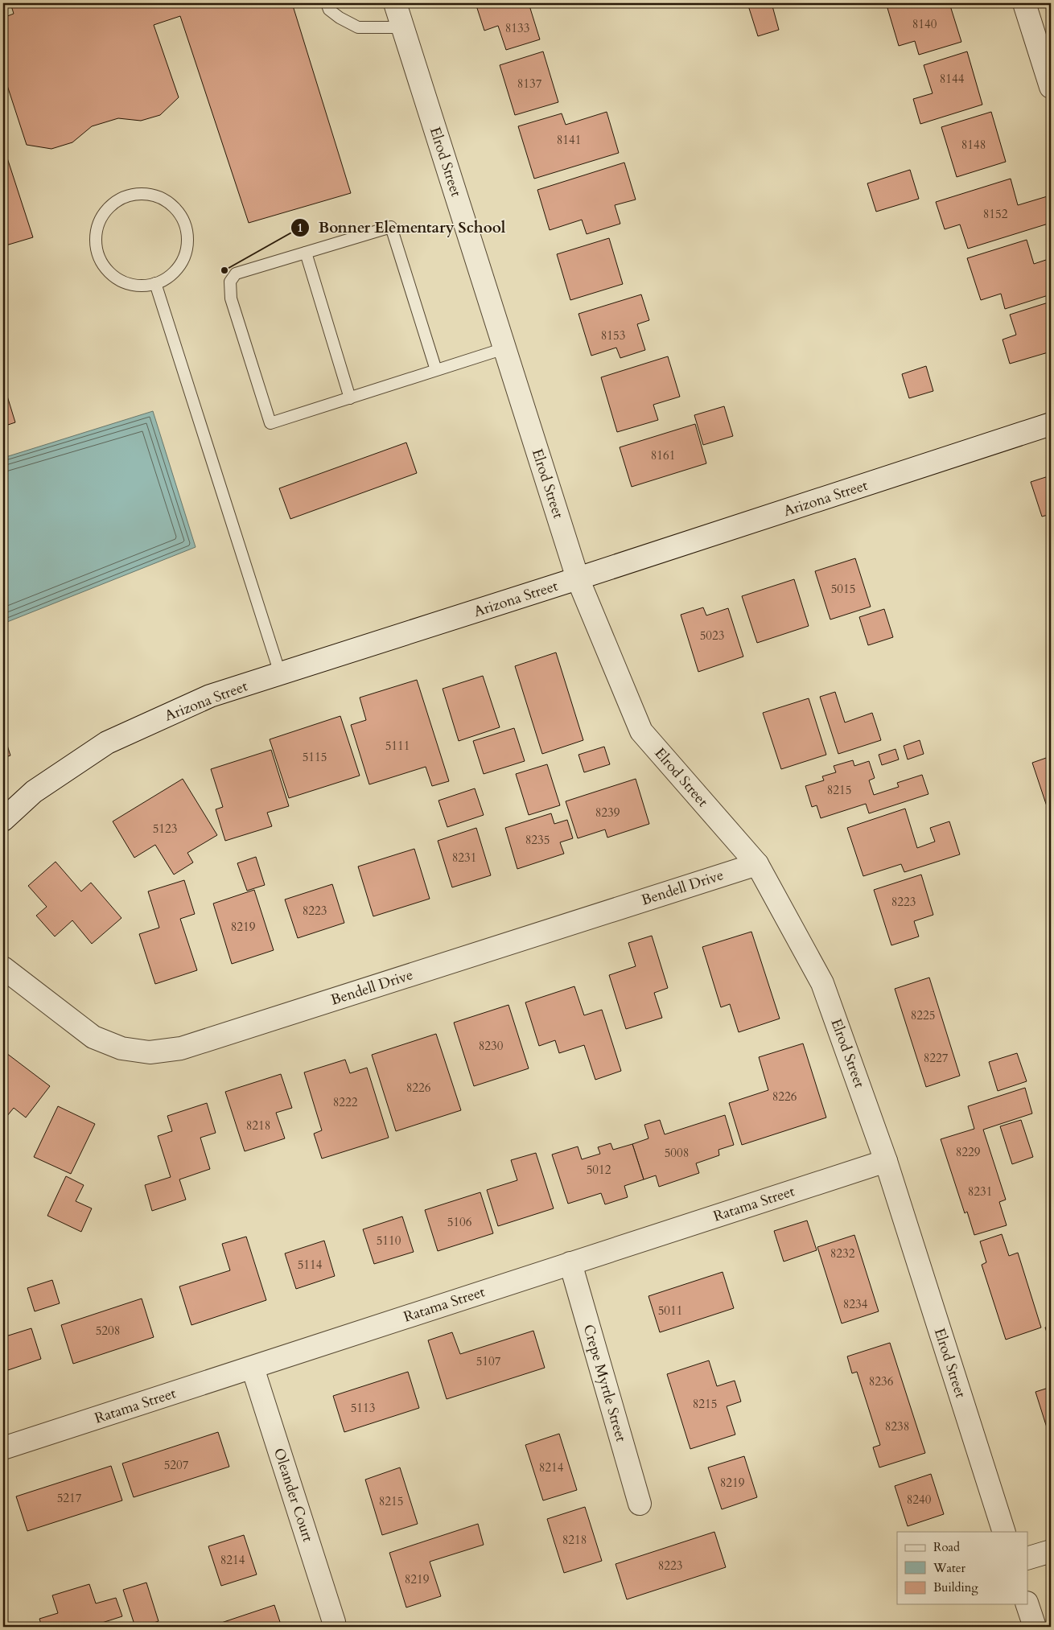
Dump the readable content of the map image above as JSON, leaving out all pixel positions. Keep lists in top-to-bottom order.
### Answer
{
  "streets": {
    "street": [
      "Elrod Street",
      "Arizona Street",
      "Bendell Drive",
      "Ratama Street",
      "Crepe Myrtle Street",
      "Oleander Court"
    ]
  },
  "crossings": [
    ["Elrod Street", "Arizona Street"],
    ["Elrod Street", "Bendell Drive"],
    ["Elrod Street", "Ratama Street"],
    ["Ratama Street", "Crepe Myrtle Street"],
    ["Ratama Street", "Oleander Court"]
  ],
  "places": ["Bonner Elementary School"],
  "house_numbers": [
    "8140",
    "8133",
    "8144",
    "8137",
    "8141",
    "8148",
    "8152",
    "8153",
    "8161",
    "5015",
    "5023",
    "5111",
    "5115",
    "8215",
    "8239",
    "5123",
    "8235",
    "8231",
    "8223",
    "8223",
    "8219",
    "8225",
    "8230",
    "8227",
    "8226",
    "8226",
    "8222",
    "8218",
    "8229",
    "5008",
    "5012",
    "8231",
    "5106",
    "5110",
    "8232",
    "5114",
    "8234",
    "5011",
    "5208",
    "5107",
    "8236",
    "8215",
    "5113",
    "8238",
    "5207",
    "8214",
    "8219",
    "5217",
    "8240",
    "8215",
    "8218",
    "8214",
    "8223",
    "8219"
  ],
  "legend": ["Road", "Water", "Building"]
}
